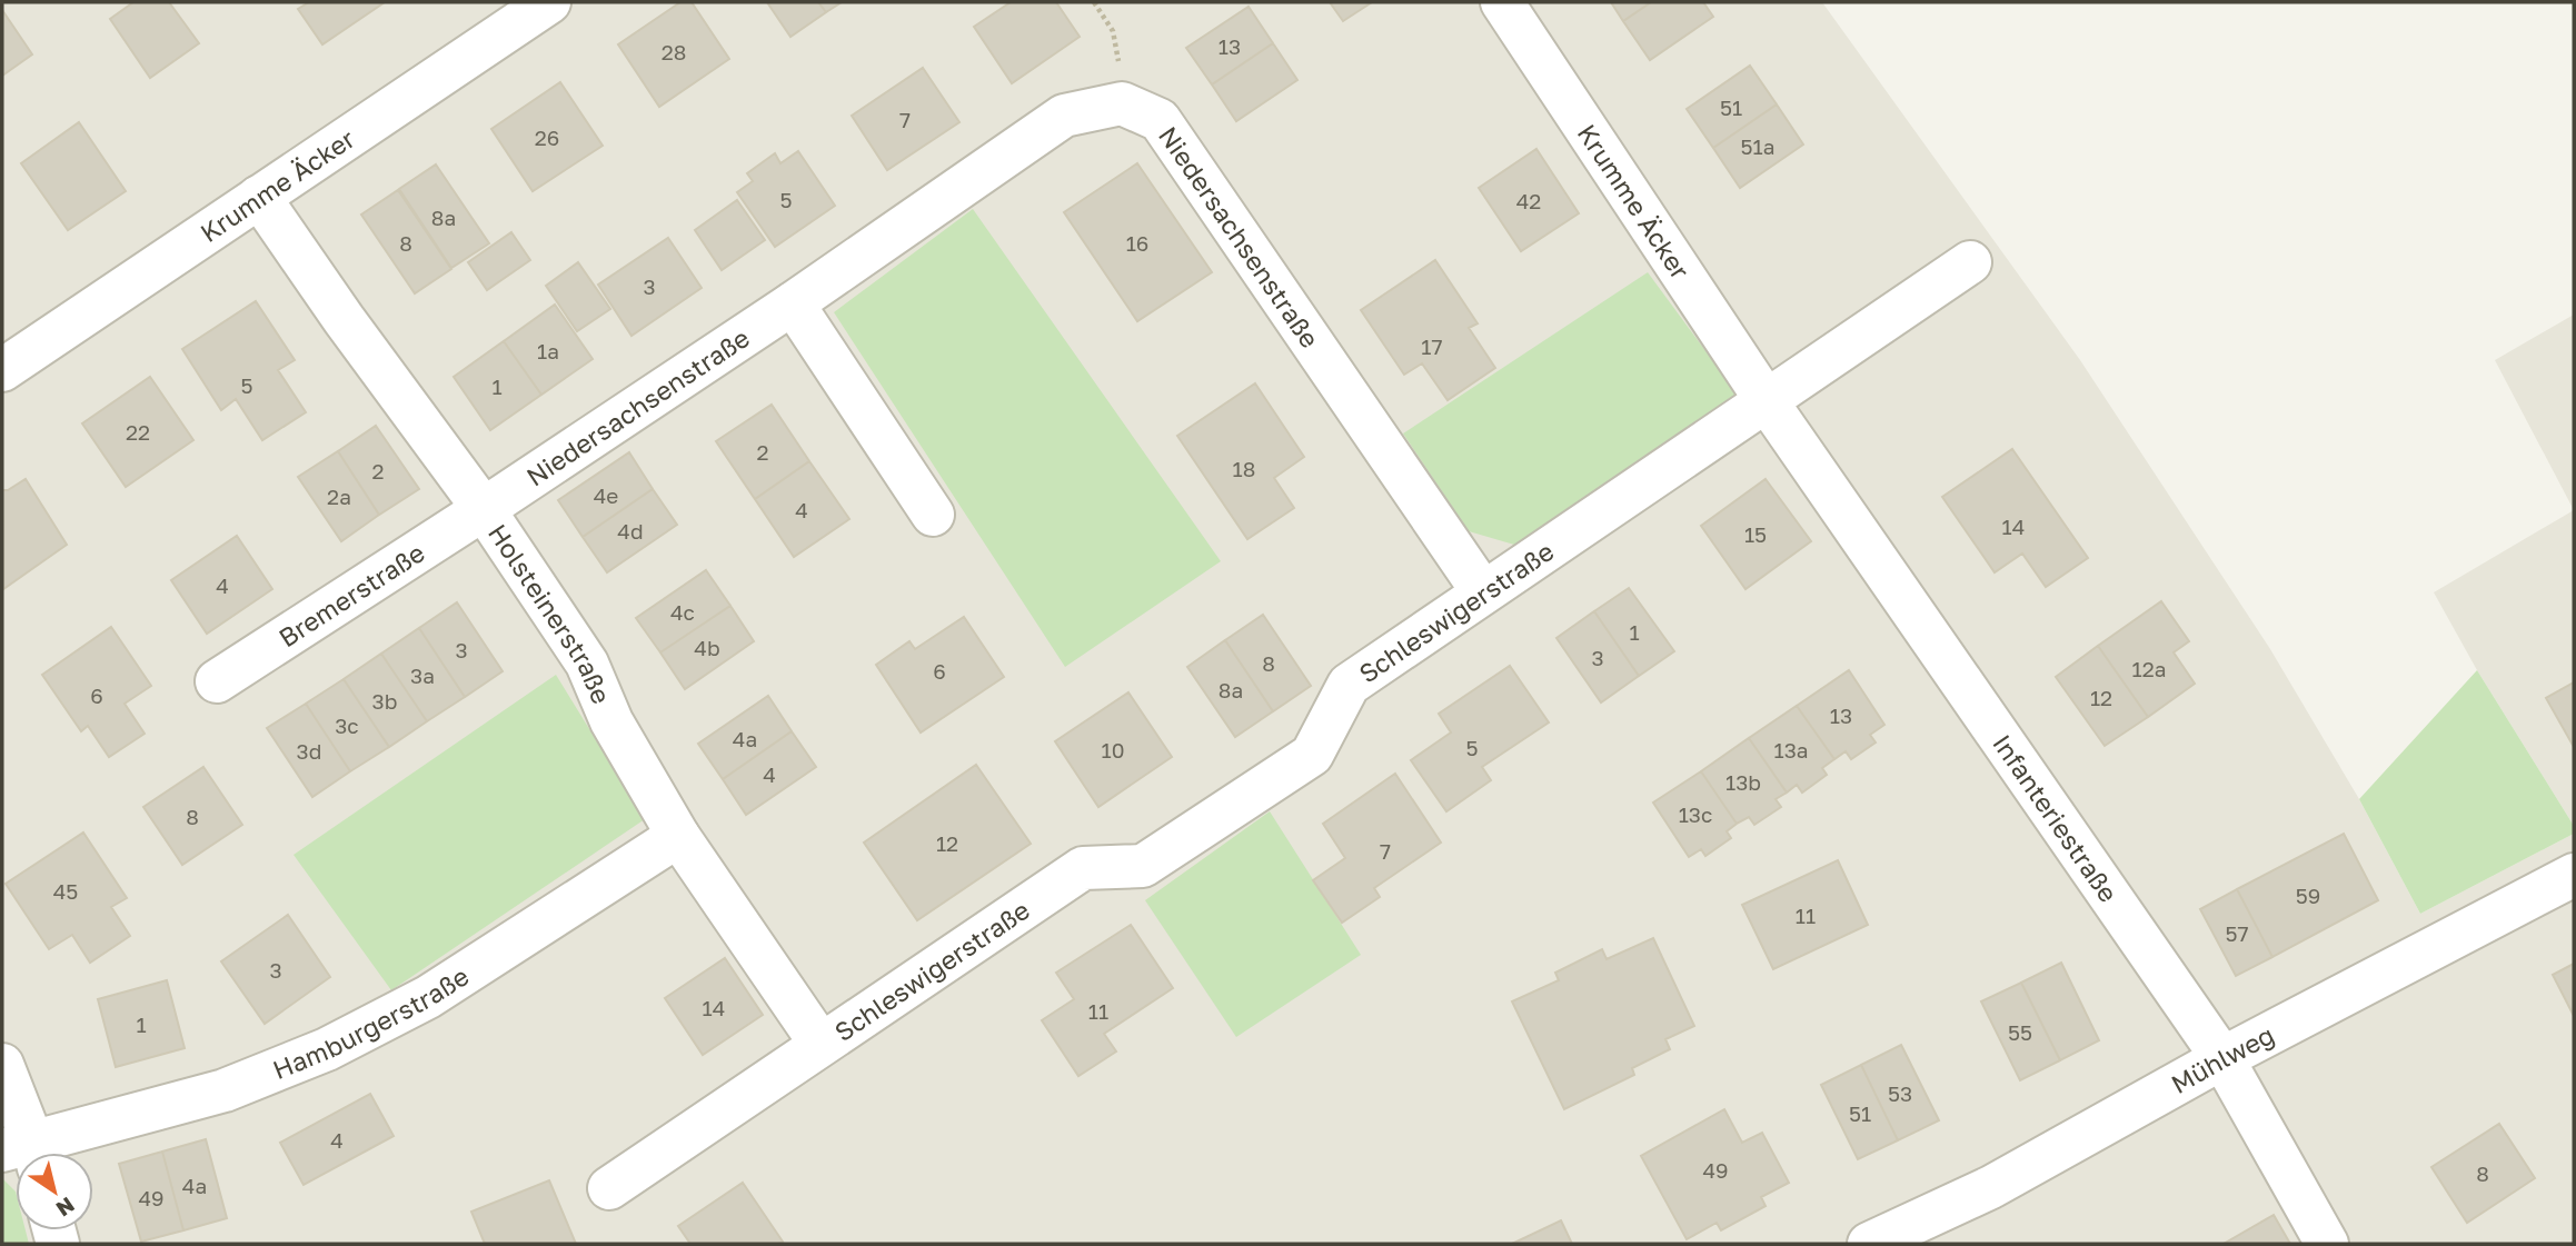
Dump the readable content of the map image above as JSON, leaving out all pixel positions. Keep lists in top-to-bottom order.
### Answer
{
  "streets": {
    "street": [
      "Krumme Äcker",
      "Niedersachsenstraße",
      "Bremerstraße",
      "Schleswigerstraße",
      "Holsteinerstraße",
      "Infanteriestraße",
      "Hamburgerstraße",
      "Mühlweg"
    ]
  },
  "crossings": [
    ["Krumme Äcker", "Schleswigerstraße"],
    ["Krumme Äcker", "Holsteinerstraße"],
    ["Krumme Äcker", "Infanteriestraße"],
    ["Niedersachsenstraße", "Bremerstraße"],
    ["Niedersachsenstraße", "Schleswigerstraße"],
    ["Niedersachsenstraße", "Holsteinerstraße"],
    ["Bremerstraße", "Holsteinerstraße"],
    ["Schleswigerstraße", "Holsteinerstraße"],
    ["Schleswigerstraße", "Infanteriestraße"],
    ["Holsteinerstraße", "Hamburgerstraße"],
    ["Infanteriestraße", "Mühlweg"]
  ],
  "house_numbers": [
    "13",
    "28",
    "51",
    "7",
    "26",
    "51a",
    "5",
    "42",
    "8a",
    "8",
    "16",
    "3",
    "17",
    "1a",
    "5",
    "1",
    "22",
    "2",
    "18",
    "2",
    "4e",
    "2a",
    "4",
    "14",
    "4d",
    "15",
    "4",
    "4c",
    "1",
    "4b",
    "3",
    "3",
    "8",
    "12a",
    "6",
    "3a",
    "8a",
    "6",
    "12",
    "3b",
    "13",
    "3c",
    "4a",
    "5",
    "10",
    "13a",
    "3d",
    "4",
    "13b",
    "13c",
    "8",
    "12",
    "7",
    "45",
    "59",
    "11",
    "57",
    "3",
    "14",
    "11",
    "1",
    "55",
    "53",
    "51",
    "4",
    "49",
    "8",
    "4a",
    "49"
  ],
  "north": "bottom right"
}
